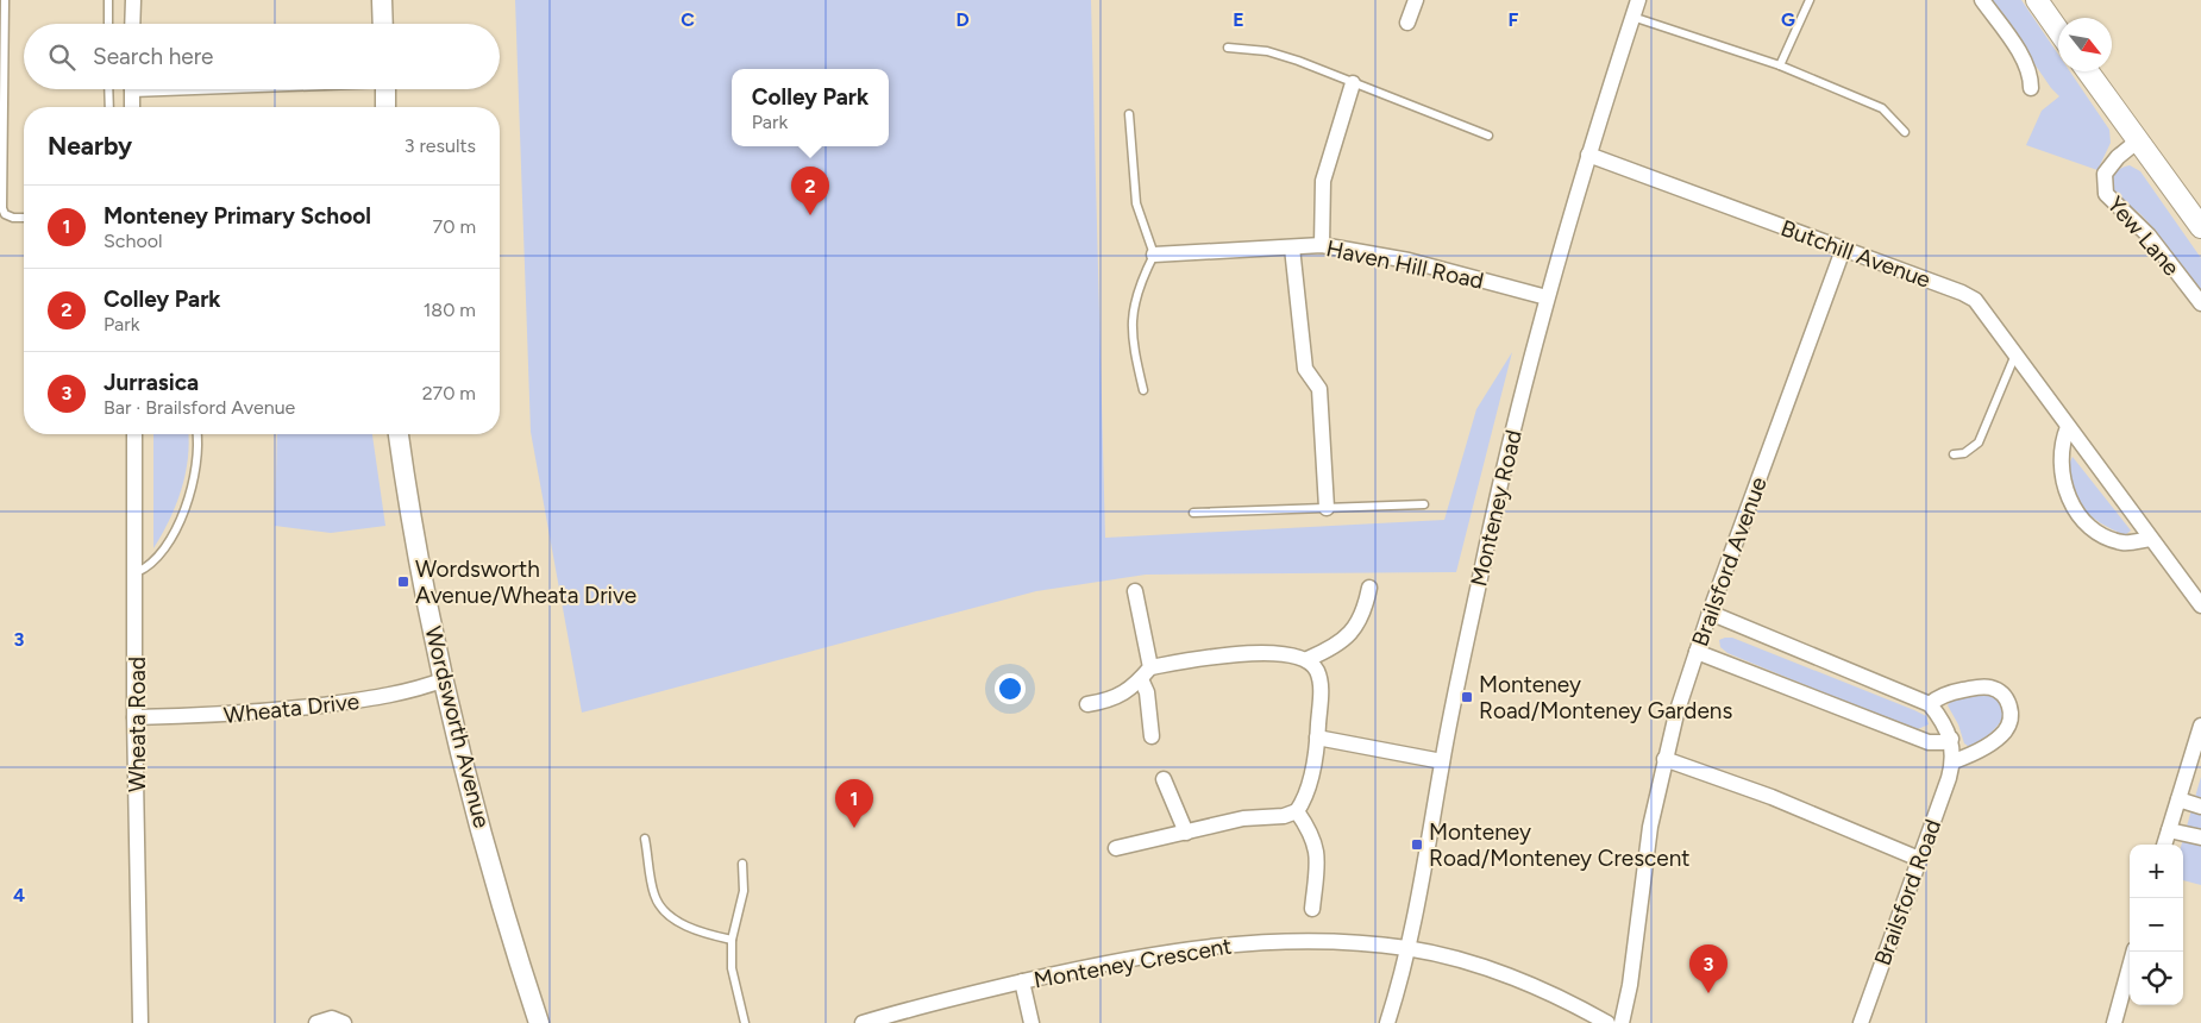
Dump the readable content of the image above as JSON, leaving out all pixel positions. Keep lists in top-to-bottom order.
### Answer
{
  "streets": {
    "street": [
      "Yew Lane",
      "Butchill Avenue",
      "Haven Hill Road",
      "Monteney Road",
      "Brailsford Avenue",
      "Wheata Drive",
      "Wheata Road",
      "Wordsworth Avenue",
      "Brailsford Road",
      "Monteney Crescent"
    ]
  },
  "crossings": [
    ["Butchill Avenue", "Monteney Road"],
    ["Butchill Avenue", "Brailsford Avenue"],
    ["Haven Hill Road", "Monteney Road"],
    ["Monteney Road", "Monteney Crescent"],
    ["Wheata Drive", "Wheata Road"],
    ["Wheata Drive", "Wordsworth Avenue"]
  ],
  "places": {
    "transit": ["Wordsworth Avenue/Wheata Drive", "Monteney Road/Monteney Gardens", "Monteney Road/Monteney Crescent"]
  },
  "north": "bottom right",
  "page": {
    "search": "Search here",
    "popup": ["Colley Park", "Park"],
    "heading": ["Nearby", "3 results"],
    "pins": ["2", "1", "3"],
    "list": [
      {
        "mark": "1",
        "name": "Monteney Primary School",
        "note": "School",
        "value": "70 m"
      },
      {
        "mark": "2",
        "name": "Colley Park",
        "note": "Park",
        "value": "180 m"
      },
      {
        "mark": "3",
        "name": "Jurrasica",
        "note": "Bar · Brailsford Avenue",
        "value": "270 m"
      }
    ],
    "map_buttons": ["+", "−"]
  },
  "grid": {
    "columns": [
      "C",
      "D",
      "E",
      "F",
      "G"
    ],
    "rows": ["3", "4"]
  }
}
